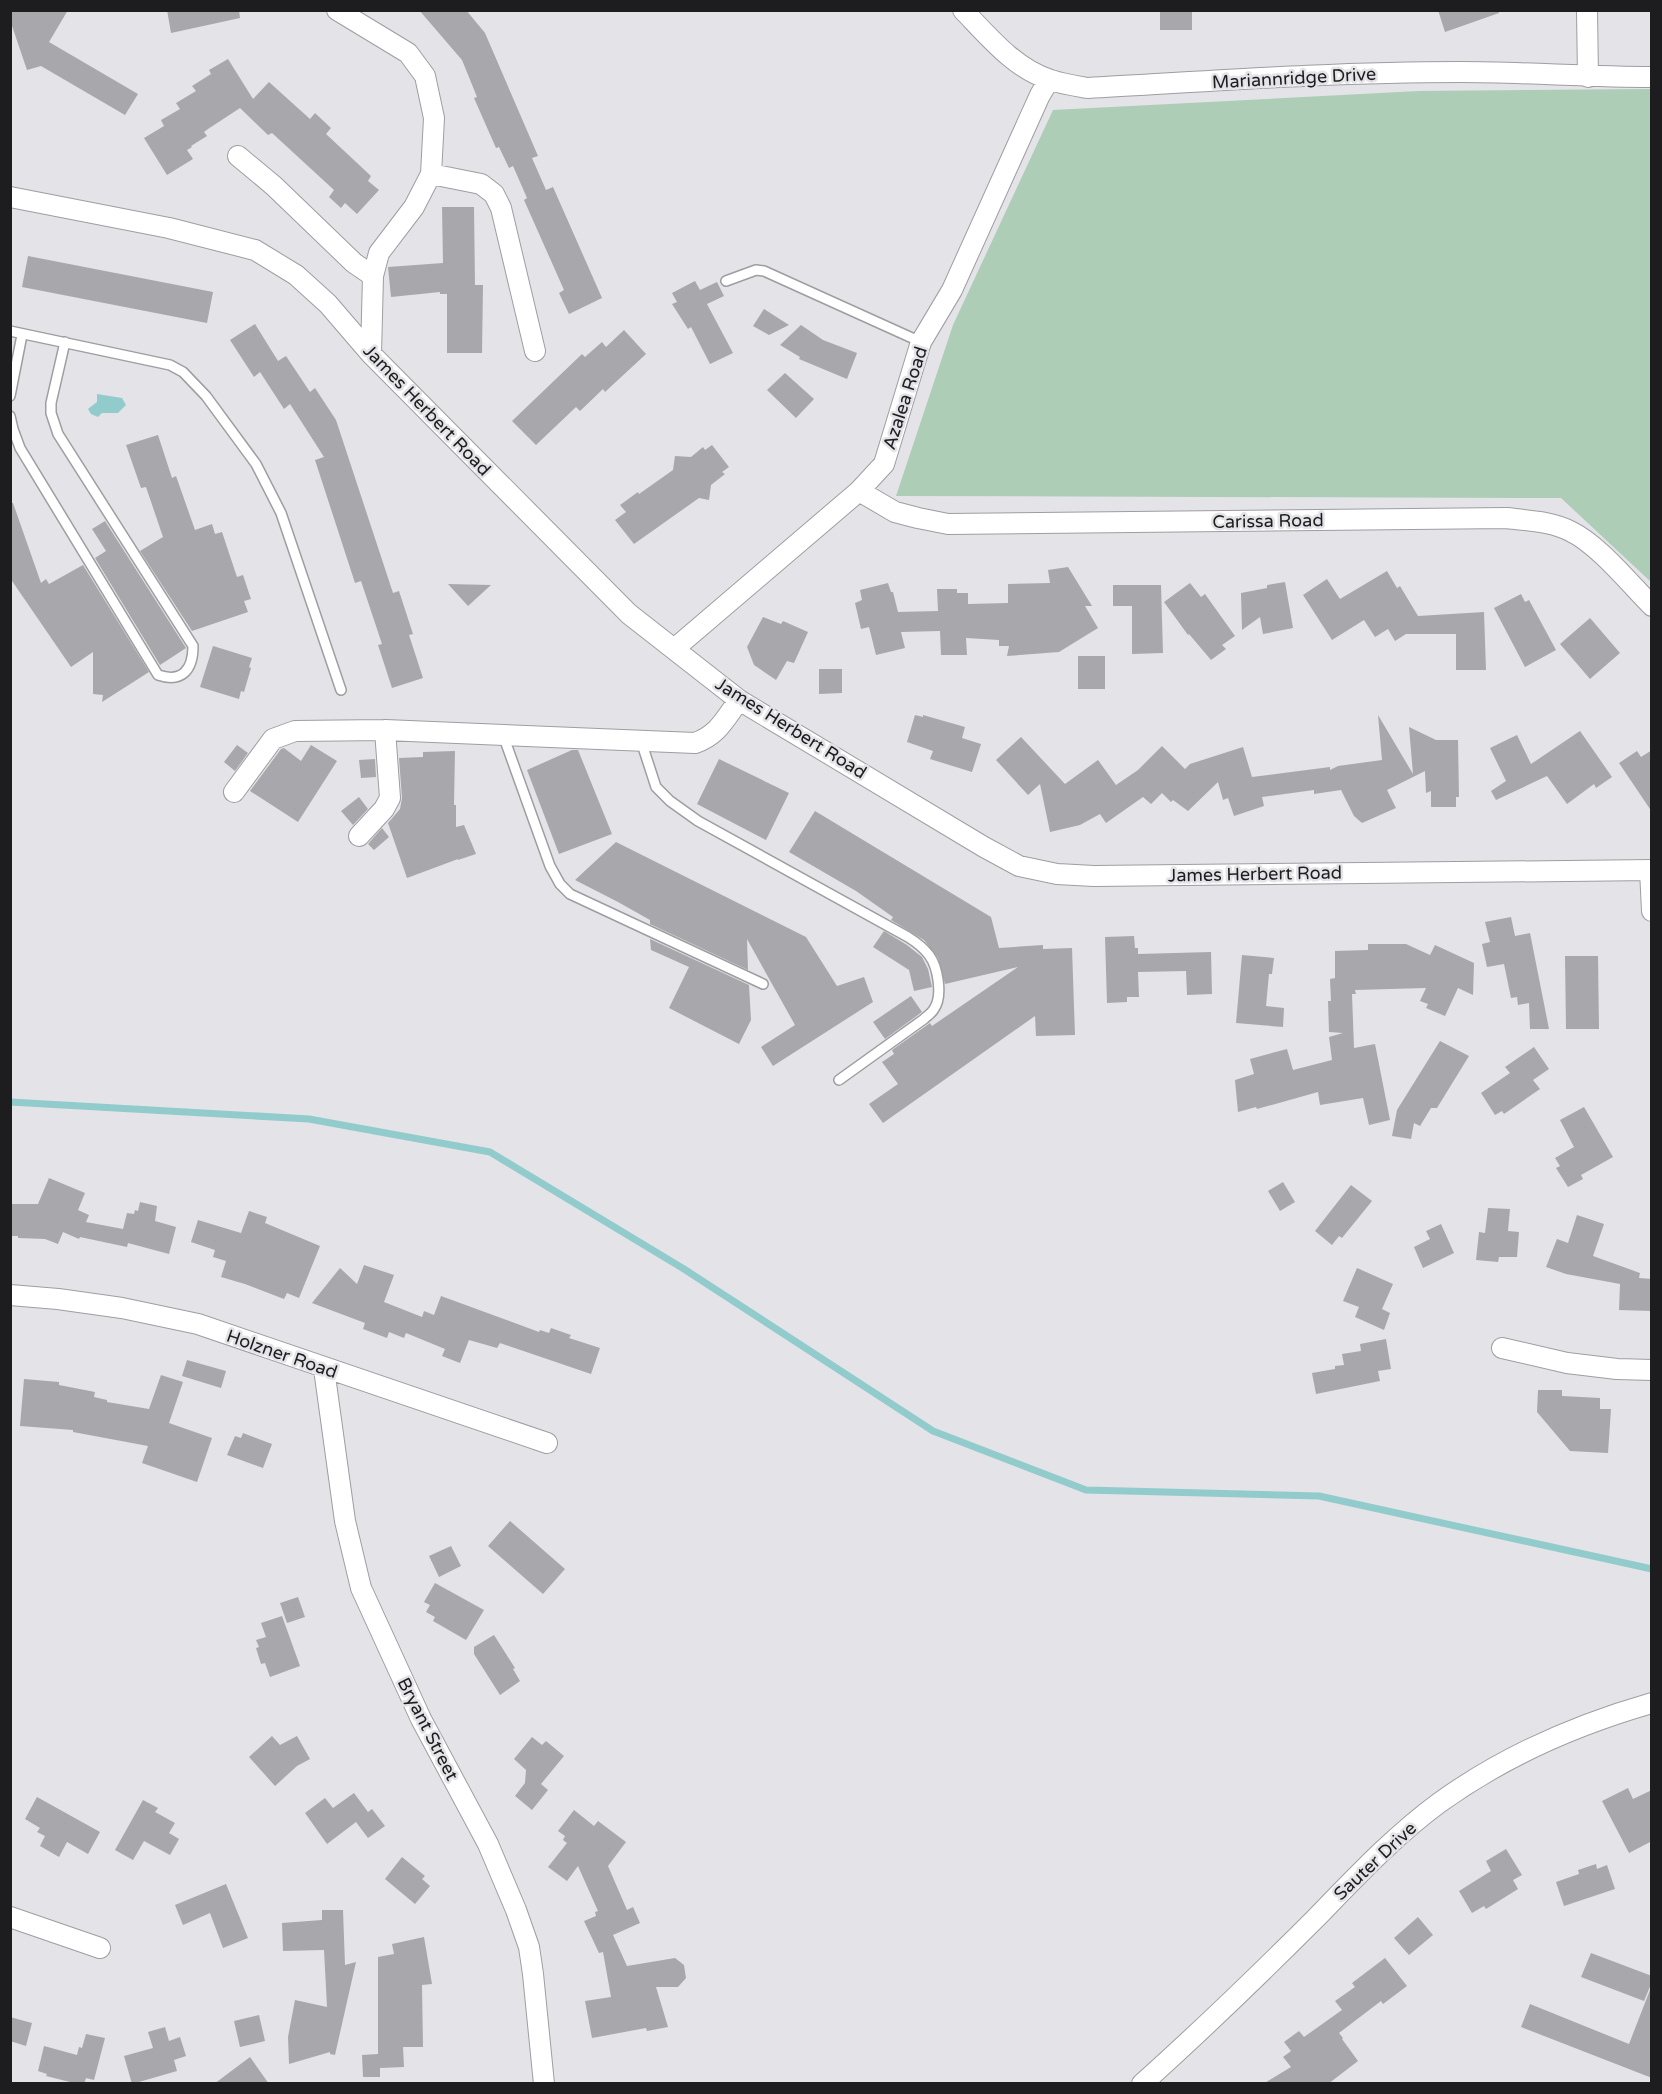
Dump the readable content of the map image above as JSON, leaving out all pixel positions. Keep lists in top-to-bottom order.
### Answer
{
  "streets": {
    "street": [
      "Mariannridge Drive",
      "Azalea Road",
      "James Herbert Road",
      "Carissa Road",
      "Holzner Road",
      "Bryant Street",
      "Sauter Drive"
    ]
  },
  "crossings": [
    ["Mariannridge Drive", "Azalea Road"],
    ["Azalea Road", "James Herbert Road"],
    ["Azalea Road", "Carissa Road"],
    ["Holzner Road", "Bryant Street"]
  ]
}
